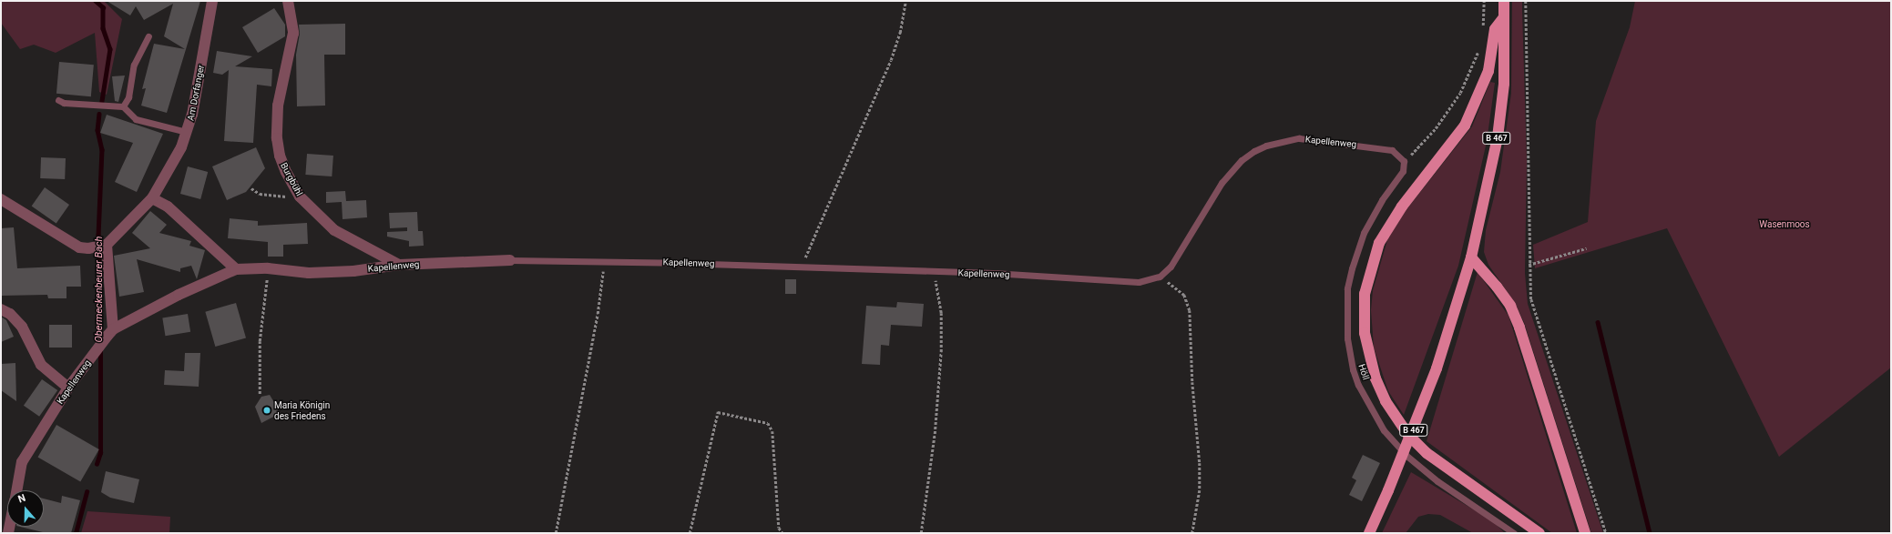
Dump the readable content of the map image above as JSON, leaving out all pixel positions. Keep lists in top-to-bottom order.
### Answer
{
  "streets": {
    "main road": ["B 467"],
    "street": ["Am Dorfanger", "Kapellenweg", "Burgbühl"],
    "lane": ["Höll"]
  },
  "crossings": [
    ["Kapellenweg", "Burgbühl"],
    ["Kapellenweg", "Höll"]
  ],
  "water": ["Obermeckenbeurer Bach"],
  "parks": ["Wasenmoos"],
  "places": ["Maria Königin des Friedens"],
  "north": "top"
}
